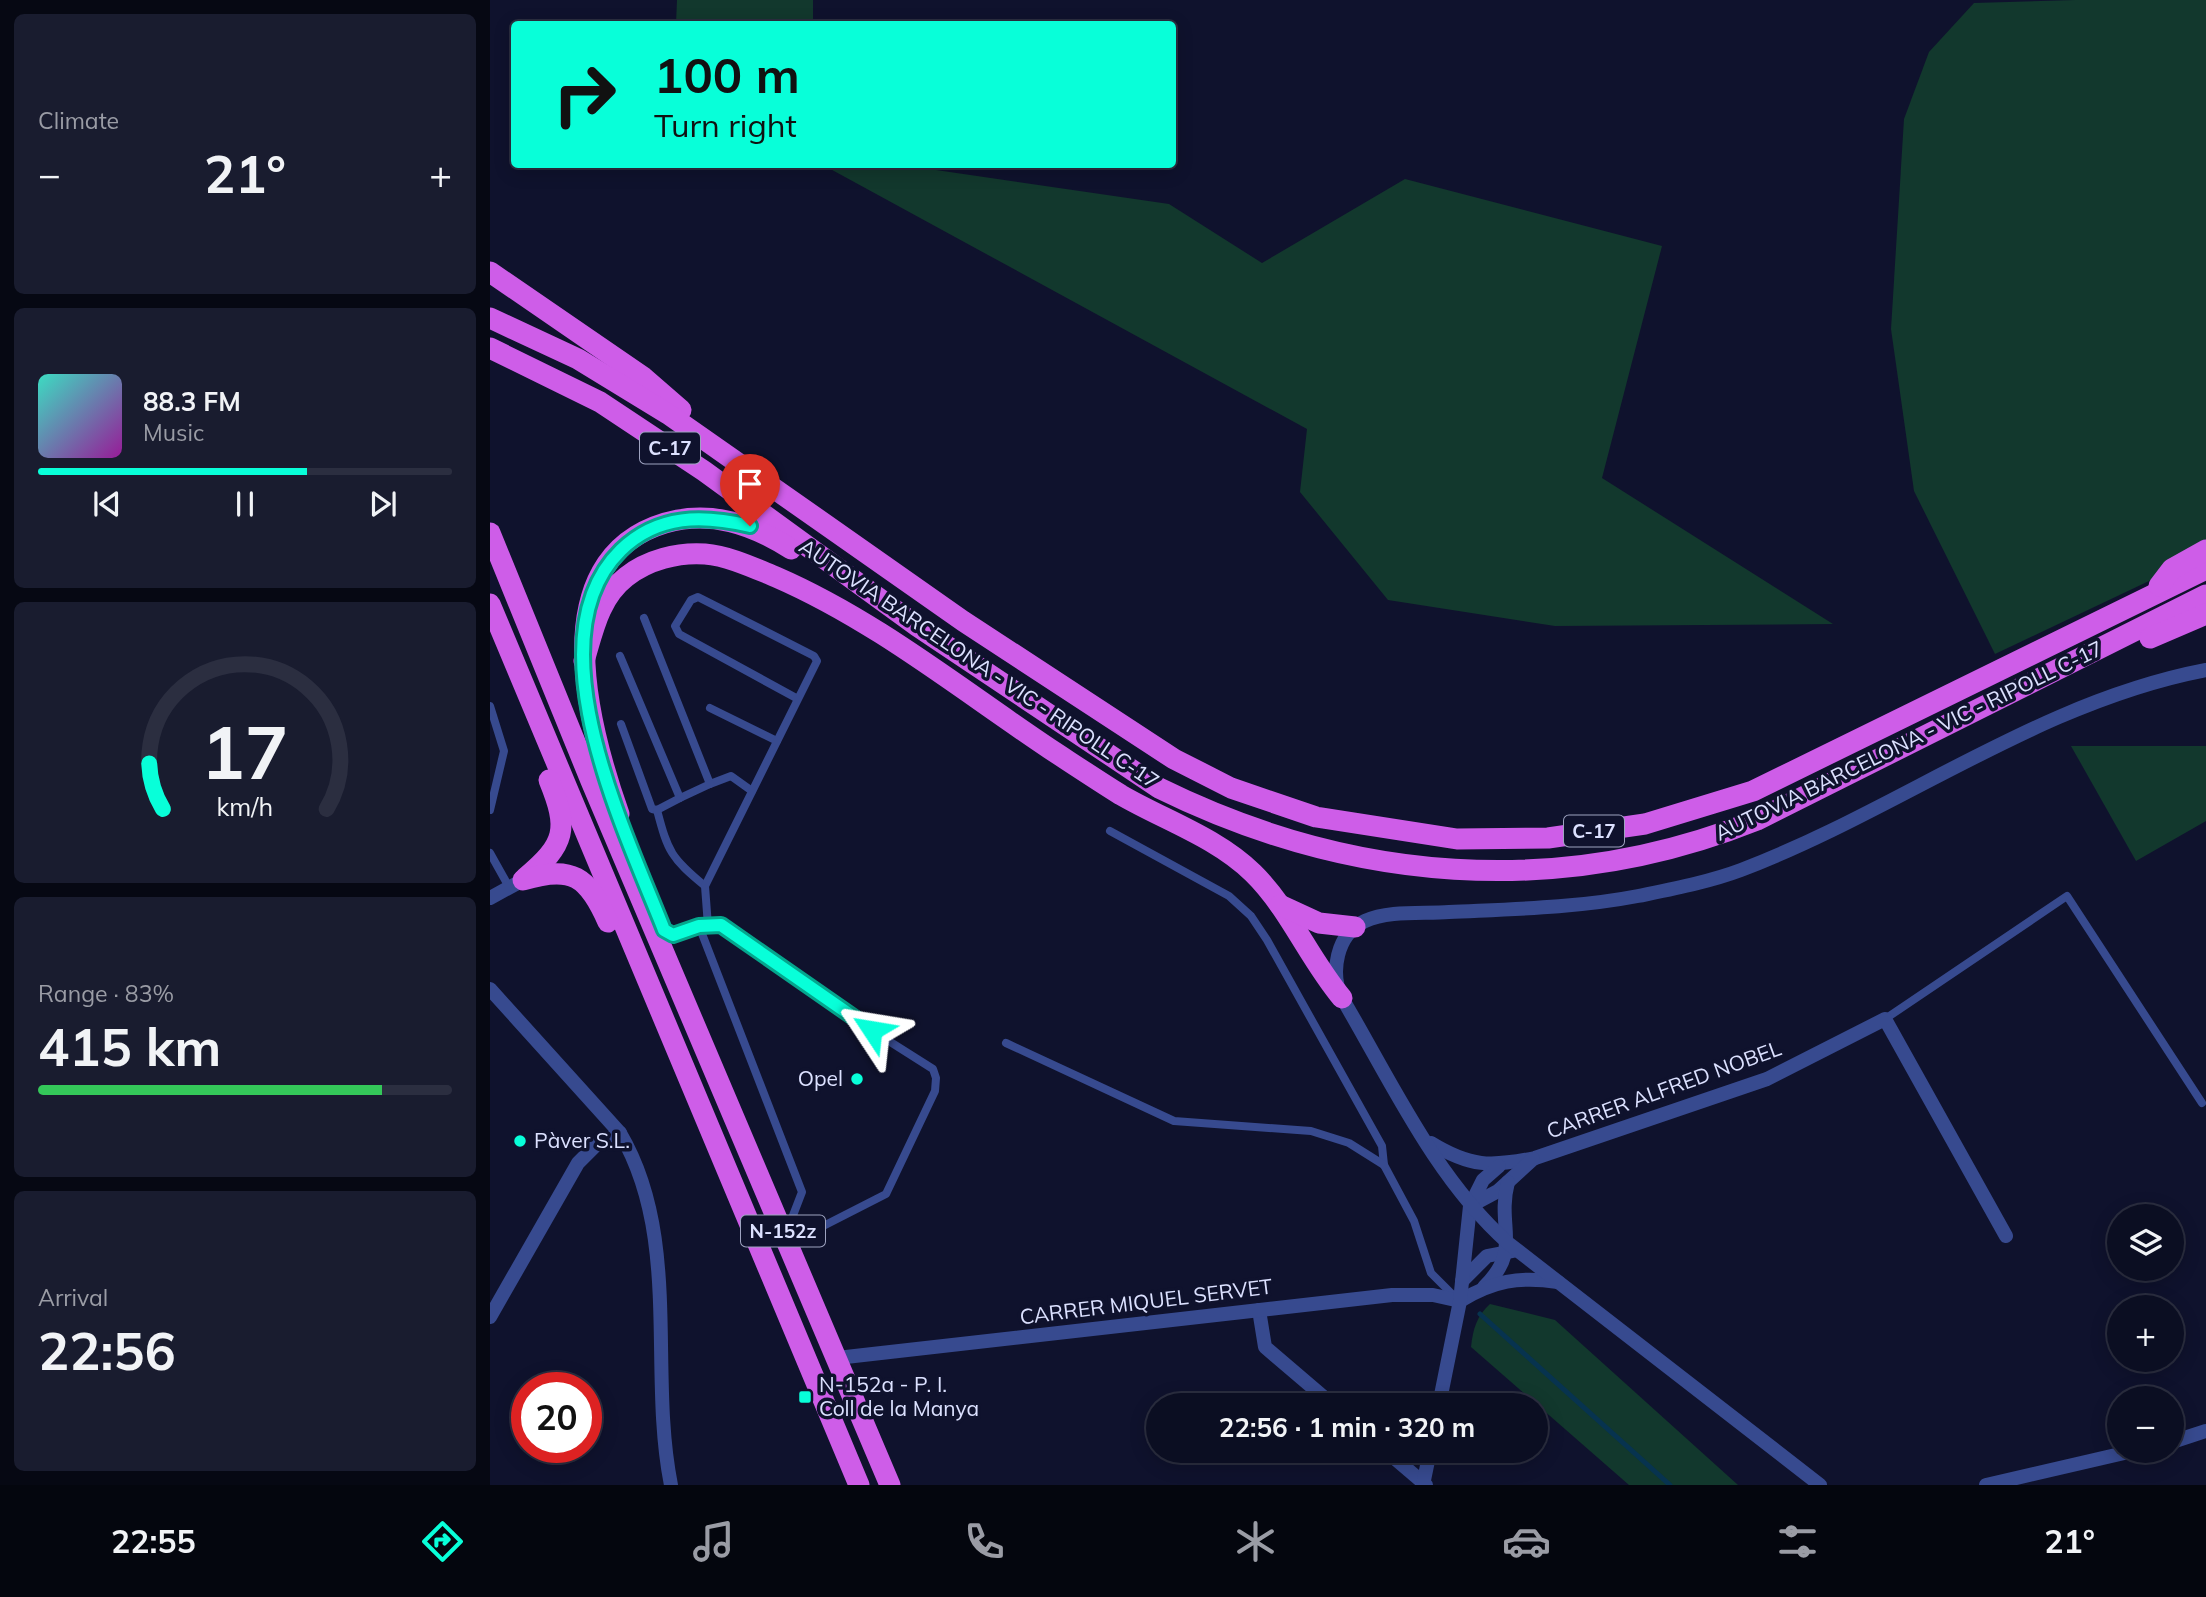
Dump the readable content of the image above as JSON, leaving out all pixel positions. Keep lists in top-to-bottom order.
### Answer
{
  "streets": {
    "highway": ["C-17", "AUTOVIA BARCELONA - VIC - RIPOLL C-17", "N-152z"],
    "street": ["CARRER ALFRED NOBEL", "CARRER MIQUEL SERVET"]
  },
  "crossings": [
    ["N-152z", "CARRER MIQUEL SERVET"]
  ],
  "places": {
    "other": ["Opel", "Pàver S.L."],
    "transit": ["N-152a - P. I. Coll de la Manya"]
  },
  "page": {
    "tile": [
      "Climate",
      ["Range · 83%", "415 km"],
      ["Arrival", "22:56"]
    ],
    "turn": ["100 m", "Turn right"],
    "heat": ["−", "21°", "+"],
    "song": ["88.3 FM", "Music"],
    "map_buttons": ["+", "−"],
    "limit": "20",
    "trip": "22:56 · 1 min · 320 m",
    "tabs": ["22:55", "21°"],
    "gauge": ["17", "km/h"]
  }
}
